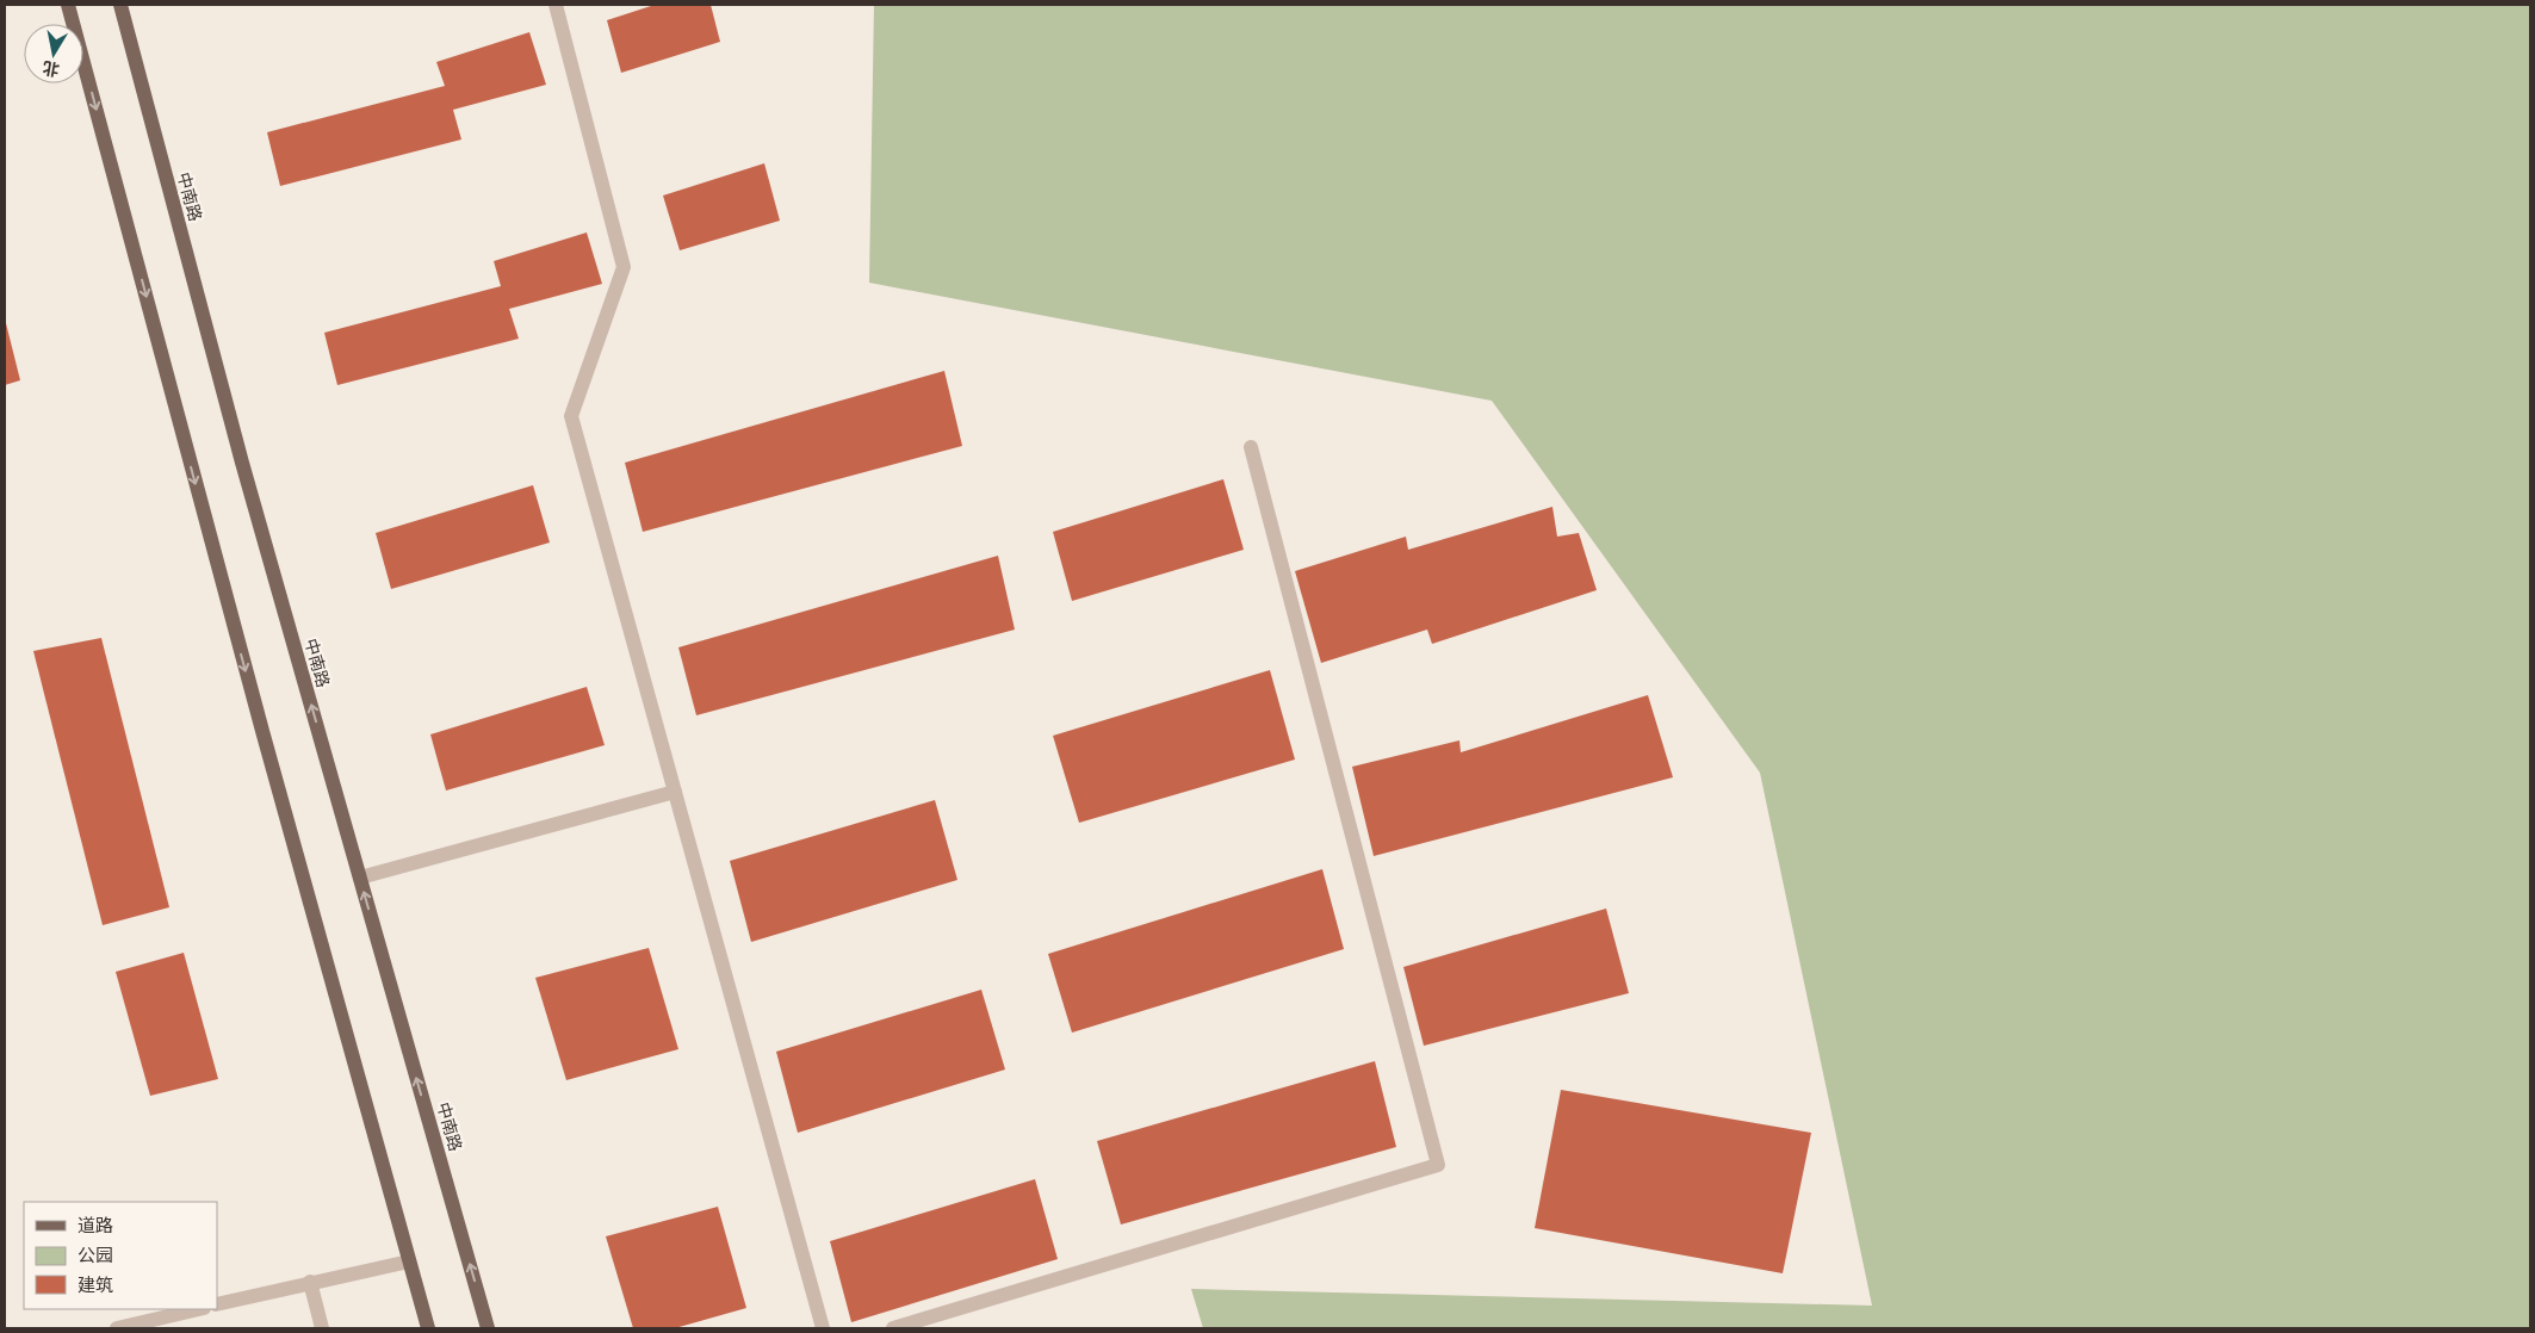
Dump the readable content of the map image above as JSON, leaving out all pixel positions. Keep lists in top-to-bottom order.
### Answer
{
  "streets": {
    "main road": ["中南路"]
  },
  "legend": ["道路", "公园", "建筑"],
  "north": "bottom"
}
